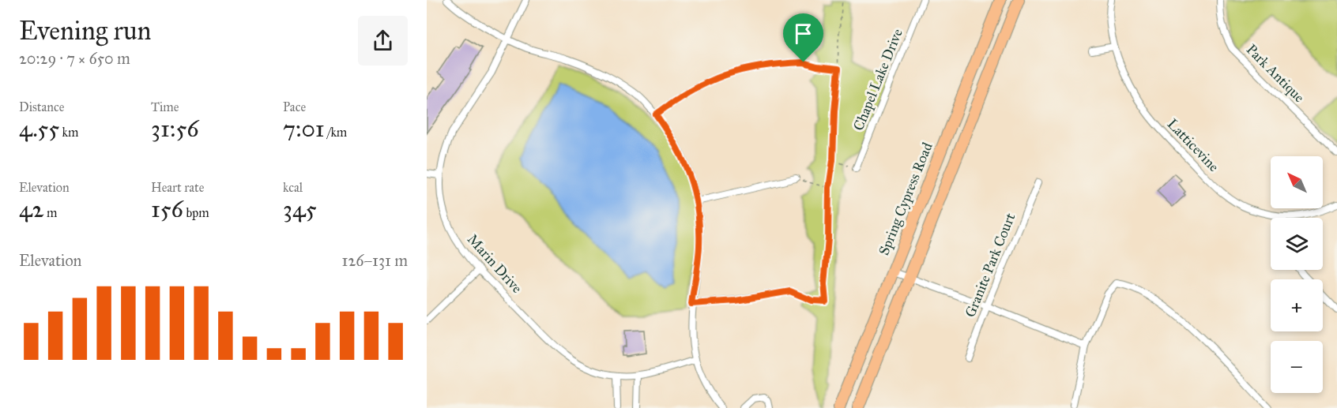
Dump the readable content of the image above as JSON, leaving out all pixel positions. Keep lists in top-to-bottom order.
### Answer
{
  "streets": {
    "main road": ["Spring Cypress Road"],
    "street": [
      "Park Antique",
      "Chapel Lake Drive",
      "Latticevine",
      "Marin Drive",
      "Granite Park Court"
    ]
  },
  "north": "top left",
  "page": {
    "heading": ["Evening run", "20:29 · 7 × 650 m"],
    "stats": [
      ["Distance", "4.55 km"],
      ["Time", "31:56"],
      ["Pace", "7:01 /km"],
      ["Elevation", "42 m"],
      ["Heart rate", "156 bpm"],
      ["kcal", "345"]
    ],
    "map_buttons": ["+", "−"],
    "chart": ["Elevation", "126–131 m"]
  }
}
